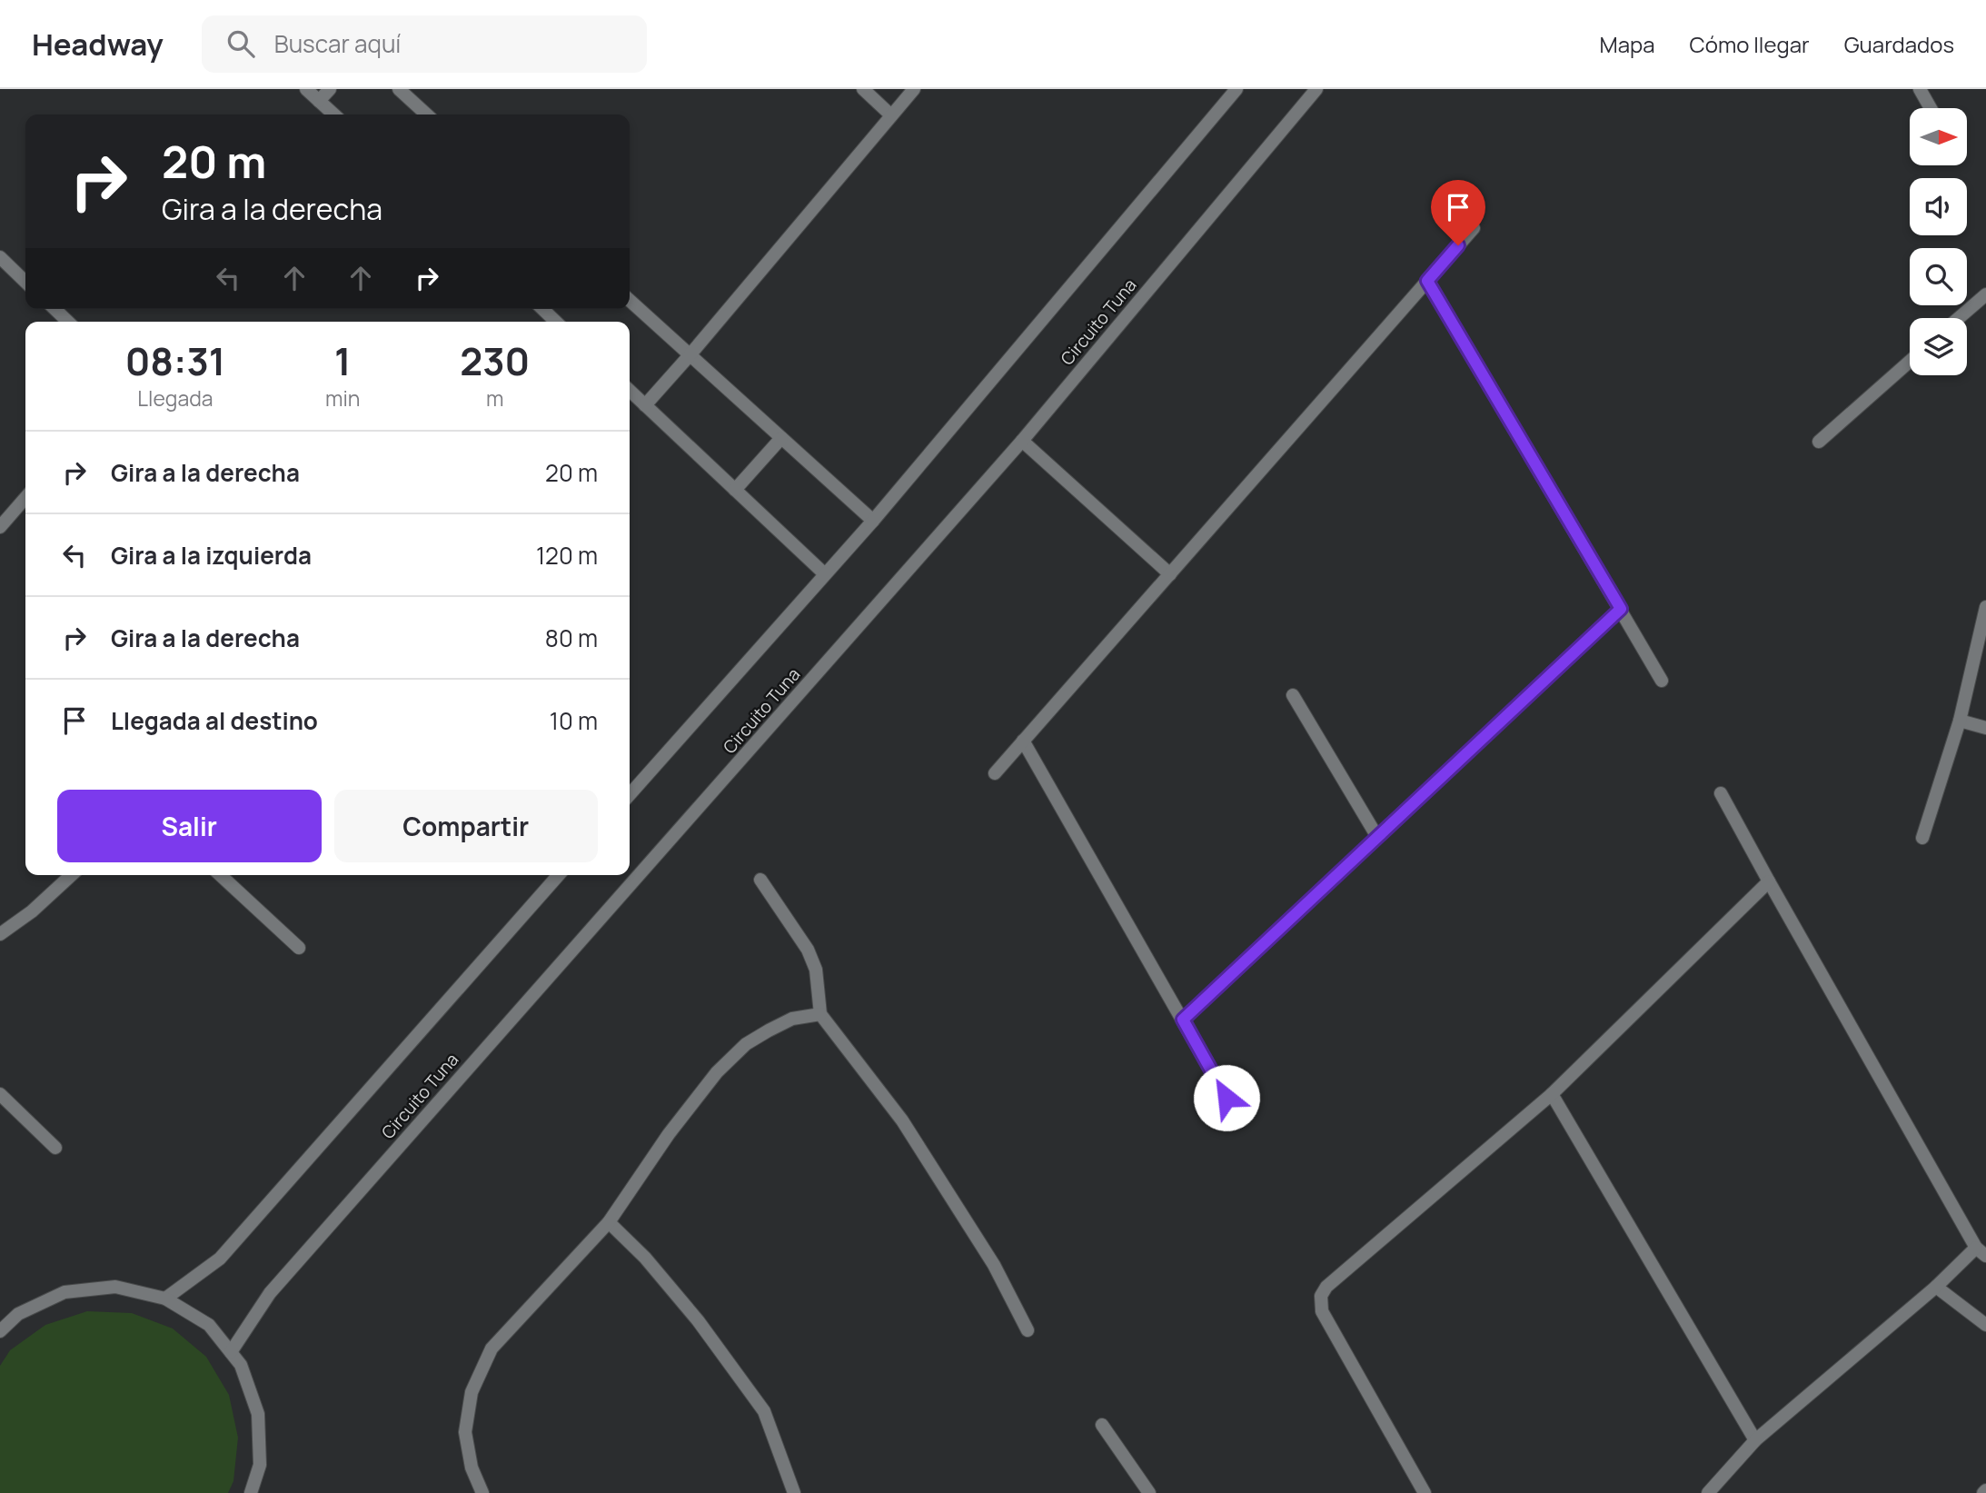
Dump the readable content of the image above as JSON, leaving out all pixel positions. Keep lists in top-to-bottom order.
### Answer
{
  "streets": {
    "street": ["Circuito Tuna"]
  },
  "north": "right",
  "page": {
    "header": "Headway",
    "search": "Buscar aquí",
    "nav": ["Mapa", "Cómo llegar", "Guardados"],
    "turn": ["20 m", "Gira a la derecha"],
    "eta": [
      "08:31",
      "Llegada",
      "1",
      "min",
      "230",
      "m"
    ],
    "list": [
      {
        "name": "Gira a la derecha",
        "value": "20 m"
      },
      {
        "name": "Gira a la izquierda",
        "value": "120 m"
      },
      {
        "name": "Gira a la derecha",
        "value": "80 m"
      },
      {
        "name": "Llegada al destino",
        "value": "10 m"
      }
    ],
    "buttons": ["Salir", "Compartir"]
  }
}
